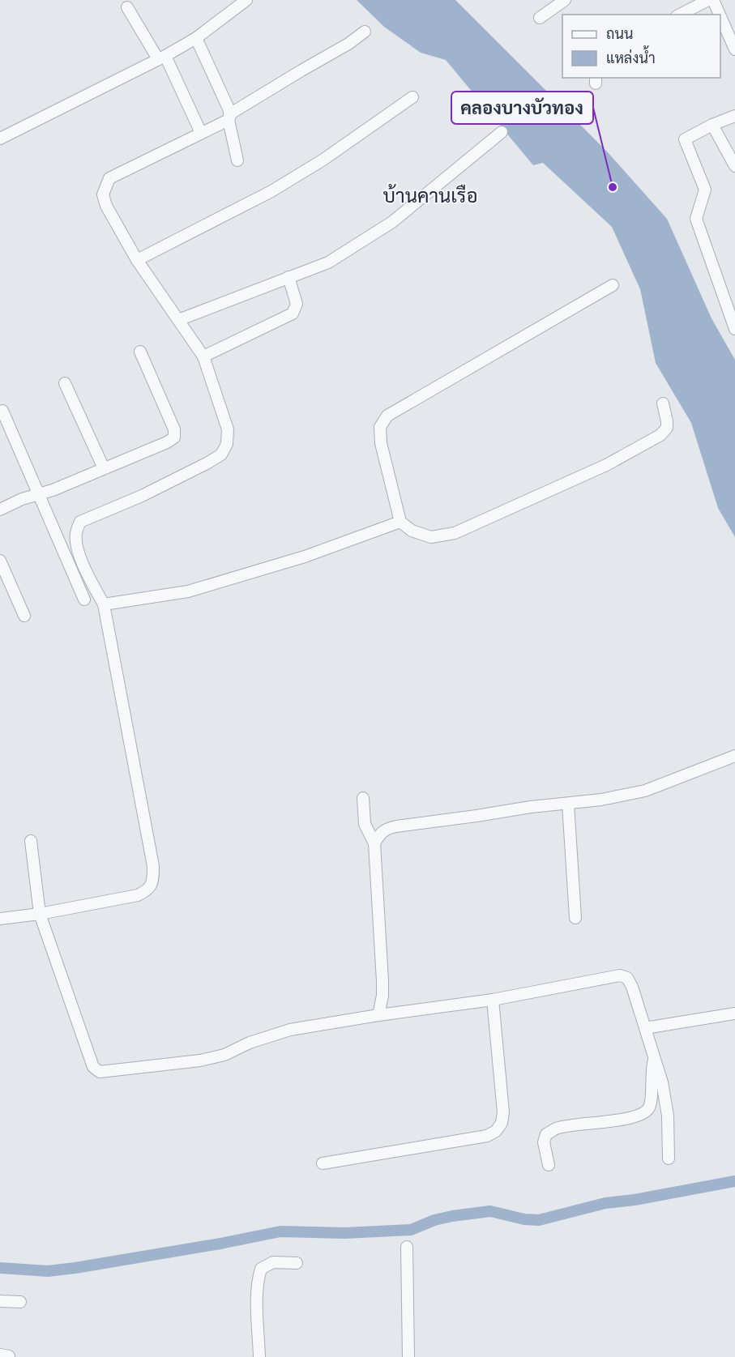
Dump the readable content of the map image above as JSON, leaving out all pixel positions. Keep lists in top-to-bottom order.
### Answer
{
  "districts": ["บ้านคานเรือ"],
  "places": ["คลองบางบัวทอง"],
  "legend": ["ถนน", "แหล่งน้ำ"]
}
